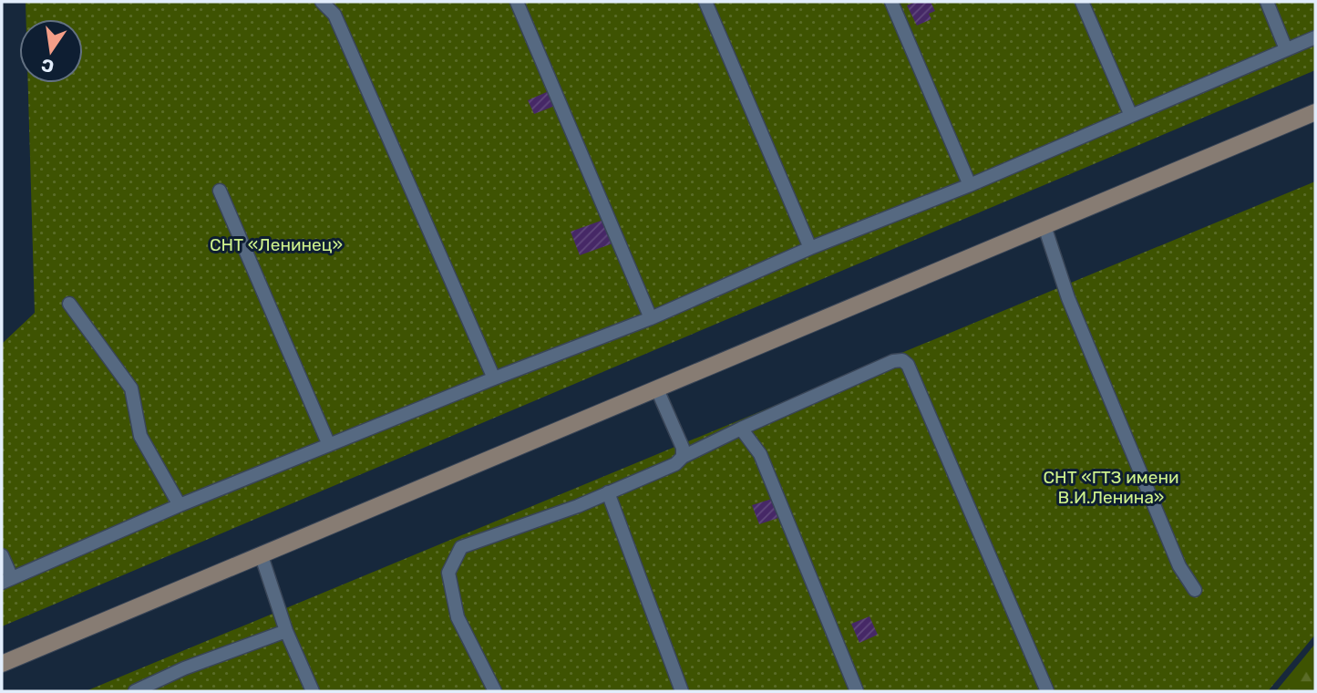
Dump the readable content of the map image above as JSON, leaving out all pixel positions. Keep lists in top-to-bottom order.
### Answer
{
  "parks": ["СНТ «Ленинец»", "СНТ «ГТЗ имени В.И.Ленина»"],
  "north": "bottom"
}
